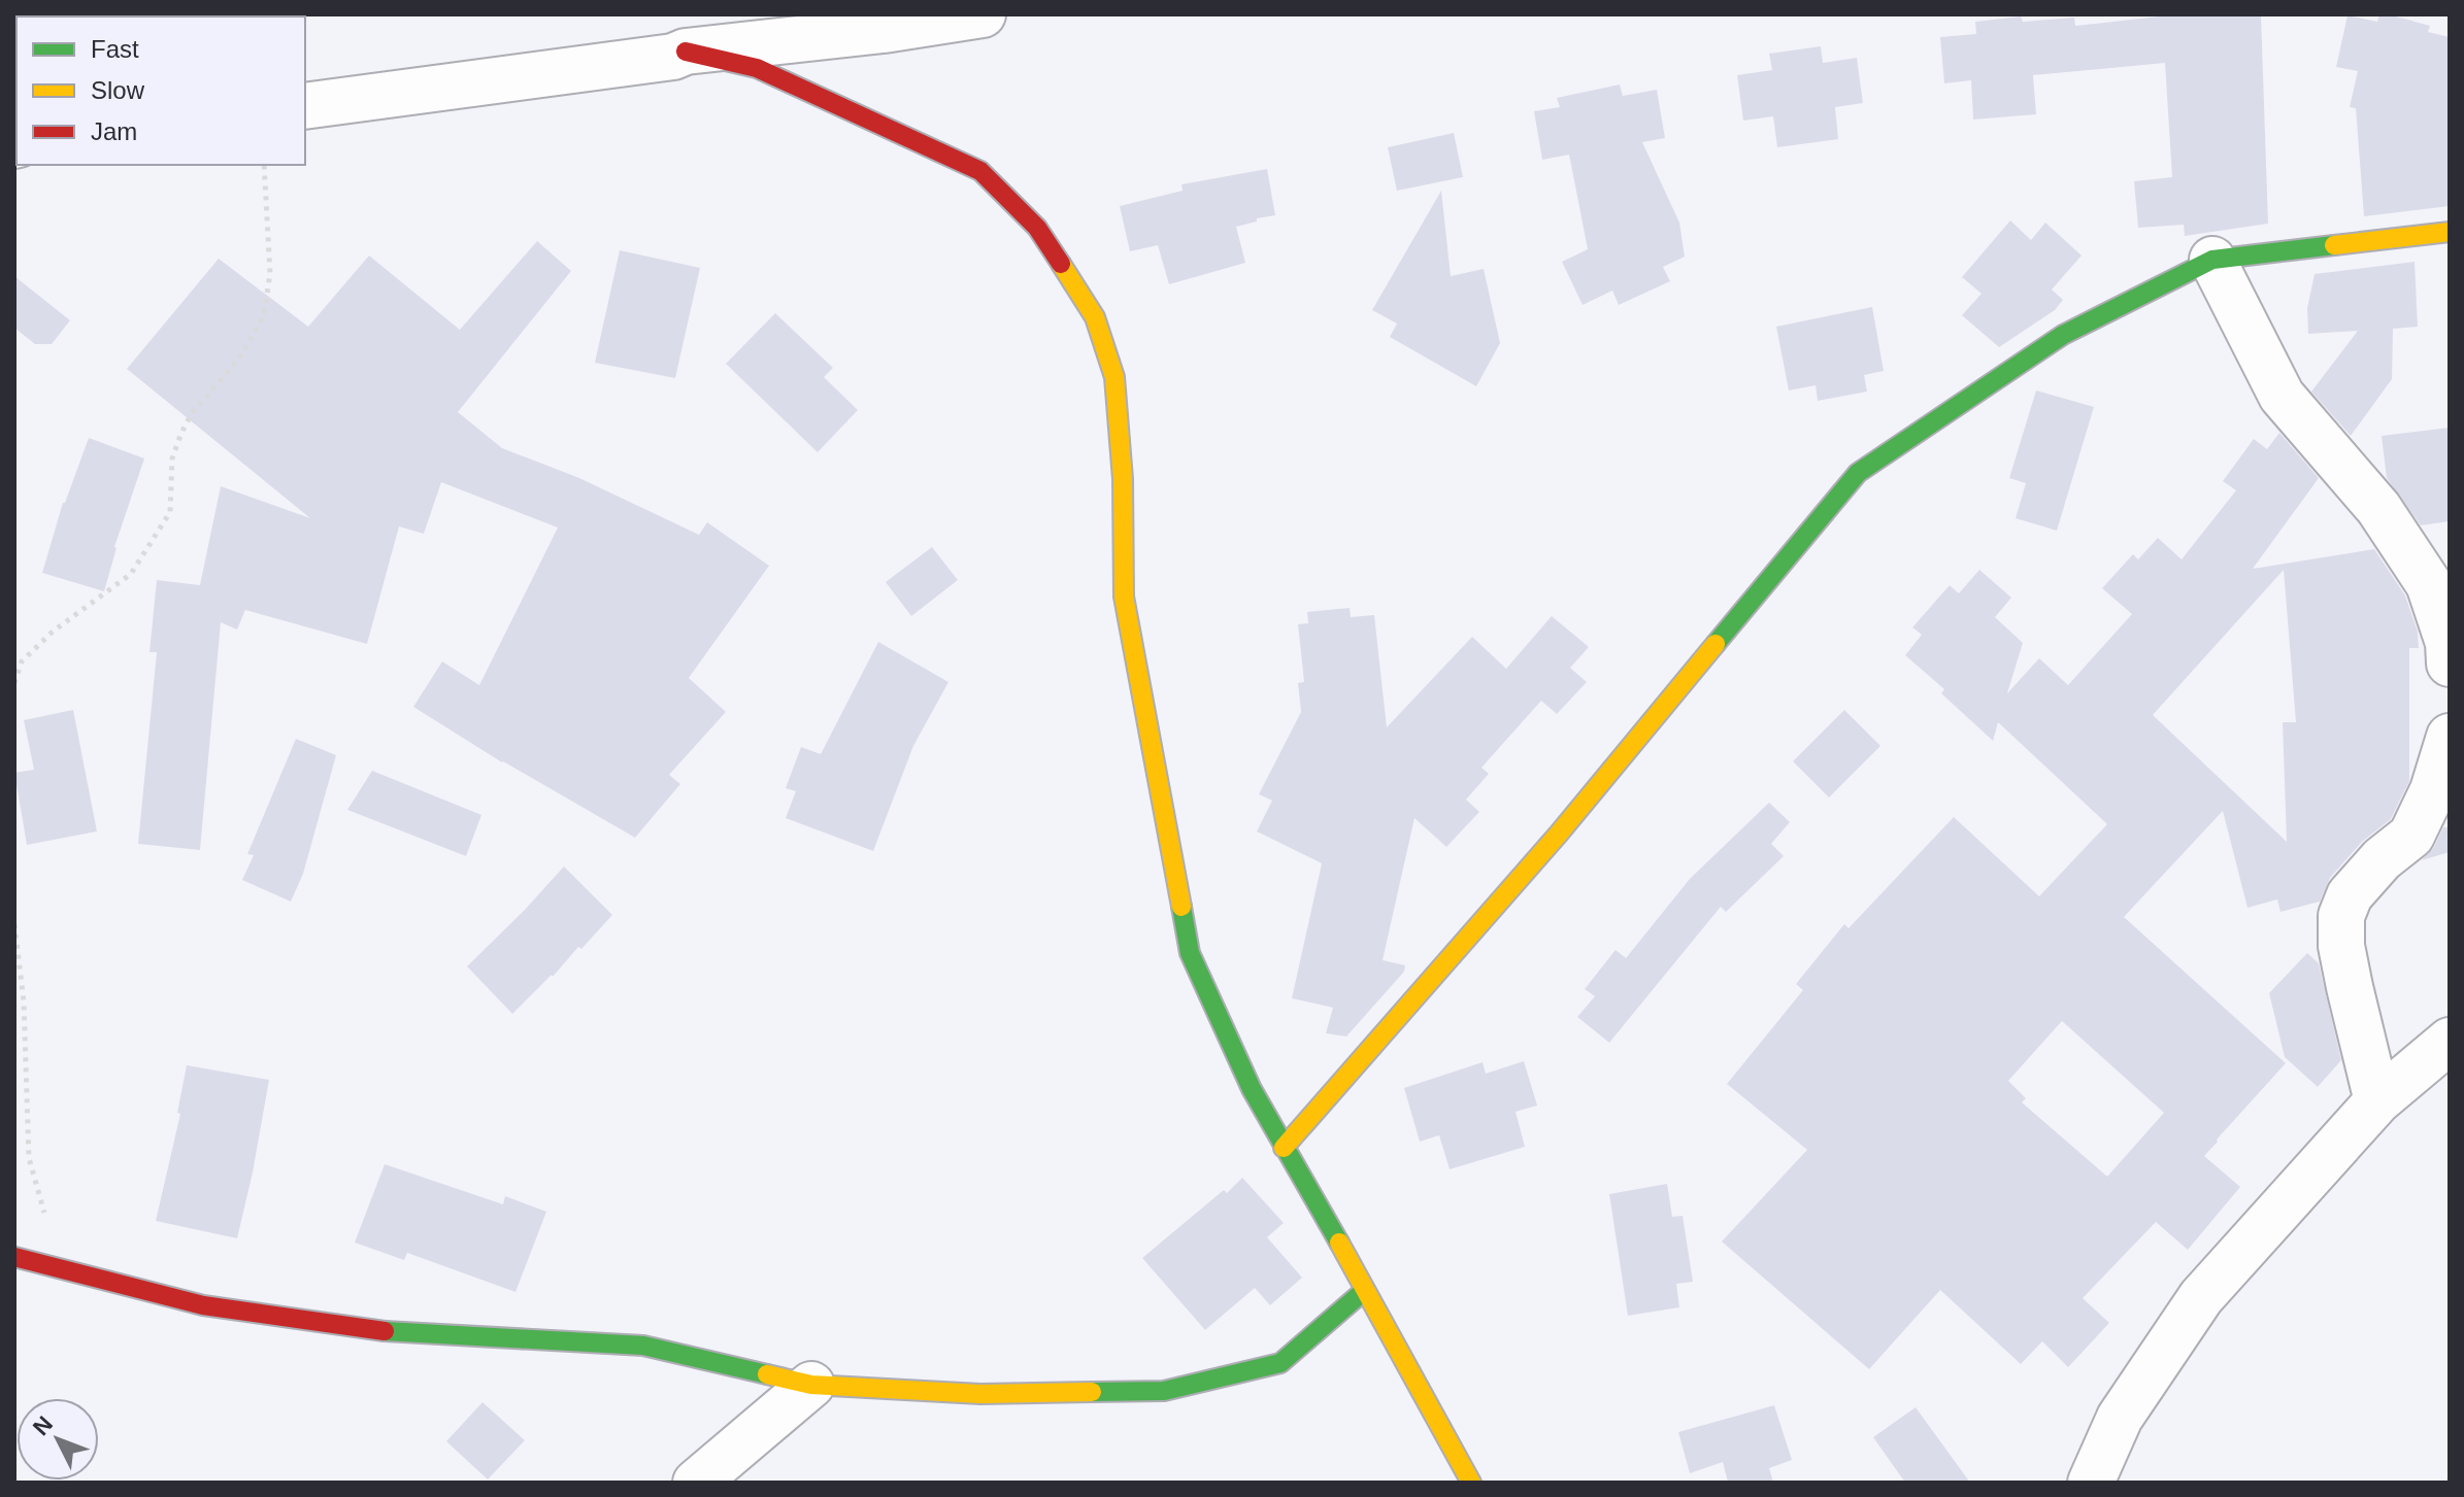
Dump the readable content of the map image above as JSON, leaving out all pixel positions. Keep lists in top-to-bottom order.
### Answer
{
  "legend": ["Fast", "Slow", "Jam"],
  "north": "top left"
}
